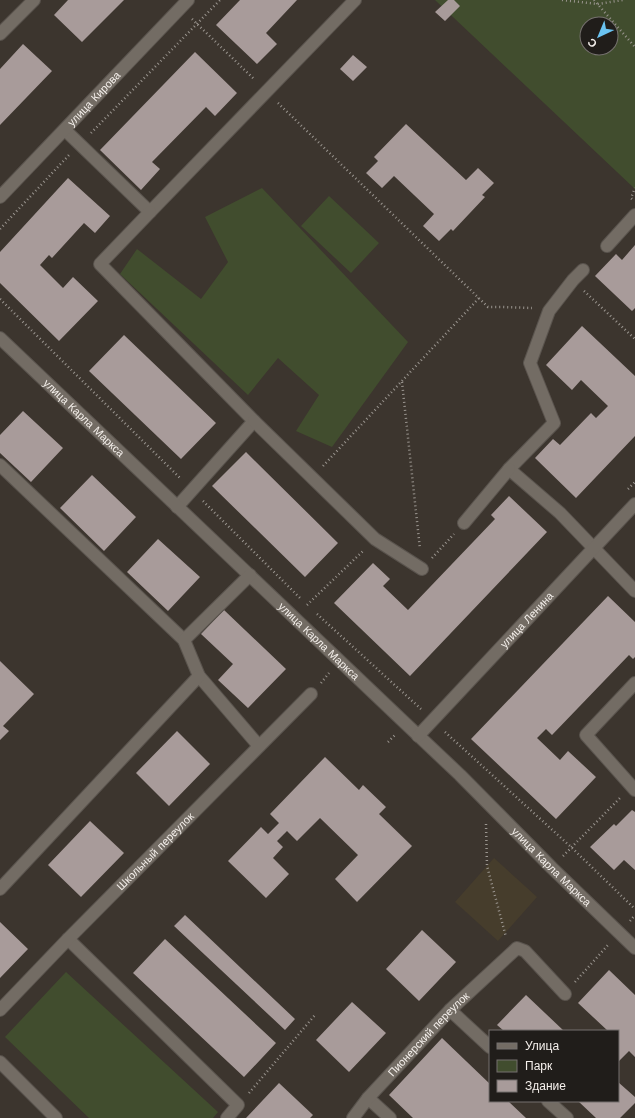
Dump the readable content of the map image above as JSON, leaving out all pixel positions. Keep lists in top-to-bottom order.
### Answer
{
  "streets": {
    "street": [
      "улица Кирова",
      "улица Карла Маркса",
      "улица Ленина",
      "Школьный переулок",
      "Пионерский переулок"
    ]
  },
  "crossings": [
    ["улица Карла Маркса", "улица Ленина"]
  ],
  "legend": ["Улица", "Парк", "Здание"],
  "north": "bottom left"
}
